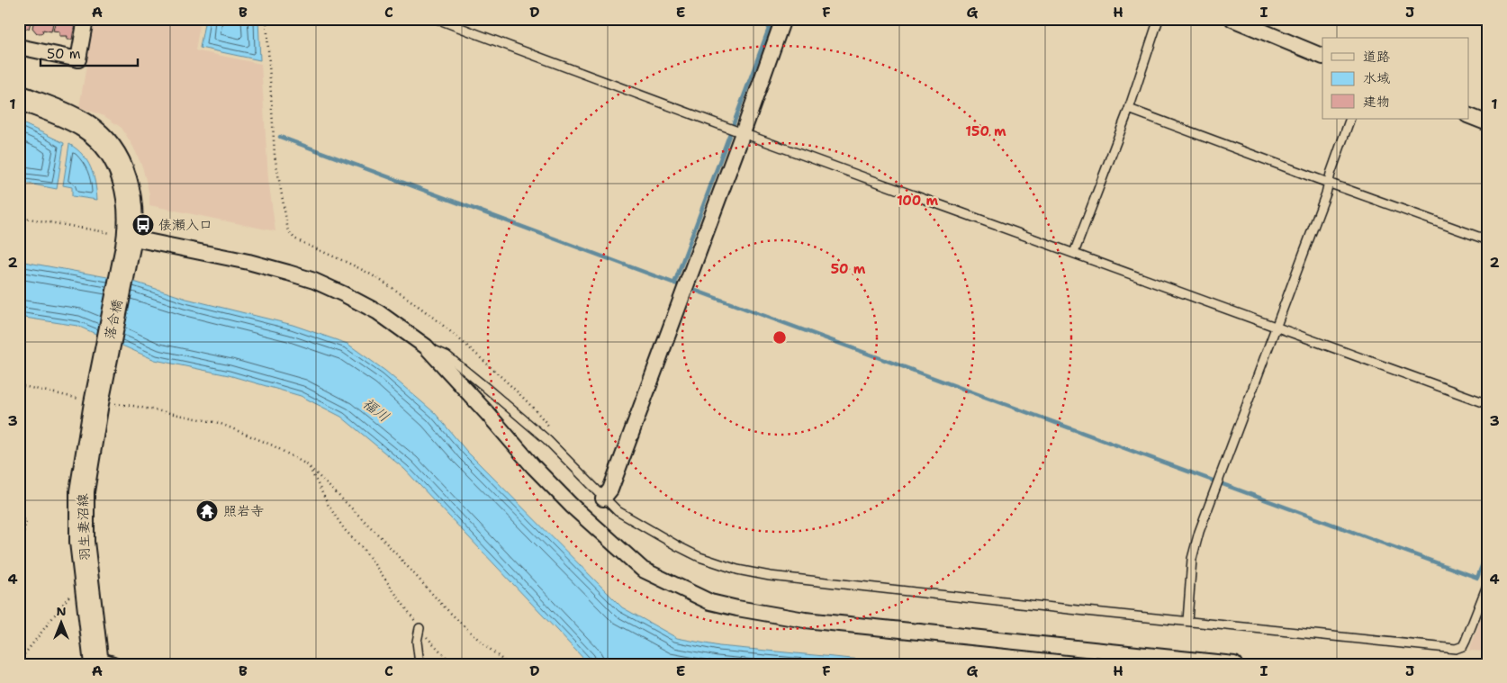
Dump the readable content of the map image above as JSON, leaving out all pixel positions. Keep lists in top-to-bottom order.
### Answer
{
  "streets": {
    "main road": ["落合橋", "羽生妻沼線"]
  },
  "crossings": [
    ["落合橋", "羽生妻沼線"]
  ],
  "water": ["福川"],
  "places": {
    "bus stop": ["俵瀬入口"],
    "temple": ["照岩寺"]
  },
  "legend": ["道路", "水域", "建物"],
  "scale_bar": "50 m",
  "north": "top",
  "grid": {
    "columns": [
      "A",
      "B",
      "C",
      "D",
      "E",
      "F",
      "G",
      "H",
      "I",
      "J"
    ],
    "rows": [
      "1",
      "2",
      "3",
      "4"
    ]
  },
  "rings": ["150 m", "100 m", "50 m"]
}
